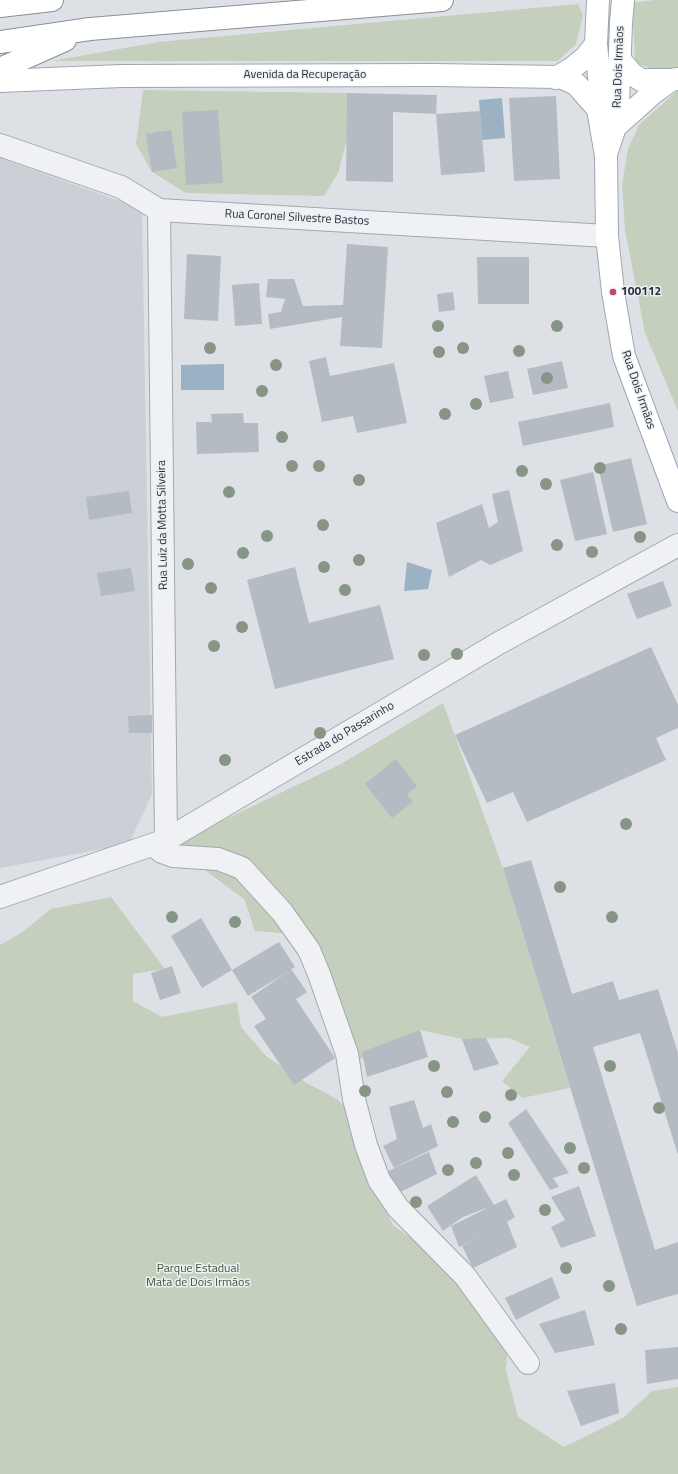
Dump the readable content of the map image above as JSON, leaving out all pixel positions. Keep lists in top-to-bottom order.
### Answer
{
  "streets": {
    "main road": ["Rua Dois Irmãos", "Avenida da Recuperação"],
    "street": ["Rua Coronel Silvestre Bastos", "Rua Luiz da Motta Silveira", "Estrada do Passarinho"]
  },
  "crossings": [
    ["Rua Dois Irmãos", "Avenida da Recuperação"],
    ["Rua Dois Irmãos", "Rua Coronel Silvestre Bastos"],
    ["Rua Coronel Silvestre Bastos", "Rua Luiz da Motta Silveira"],
    ["Rua Luiz da Motta Silveira", "Estrada do Passarinho"]
  ],
  "parks": ["Parque Estadual Mata de Dois Irmãos"],
  "places": ["100112"]
}
